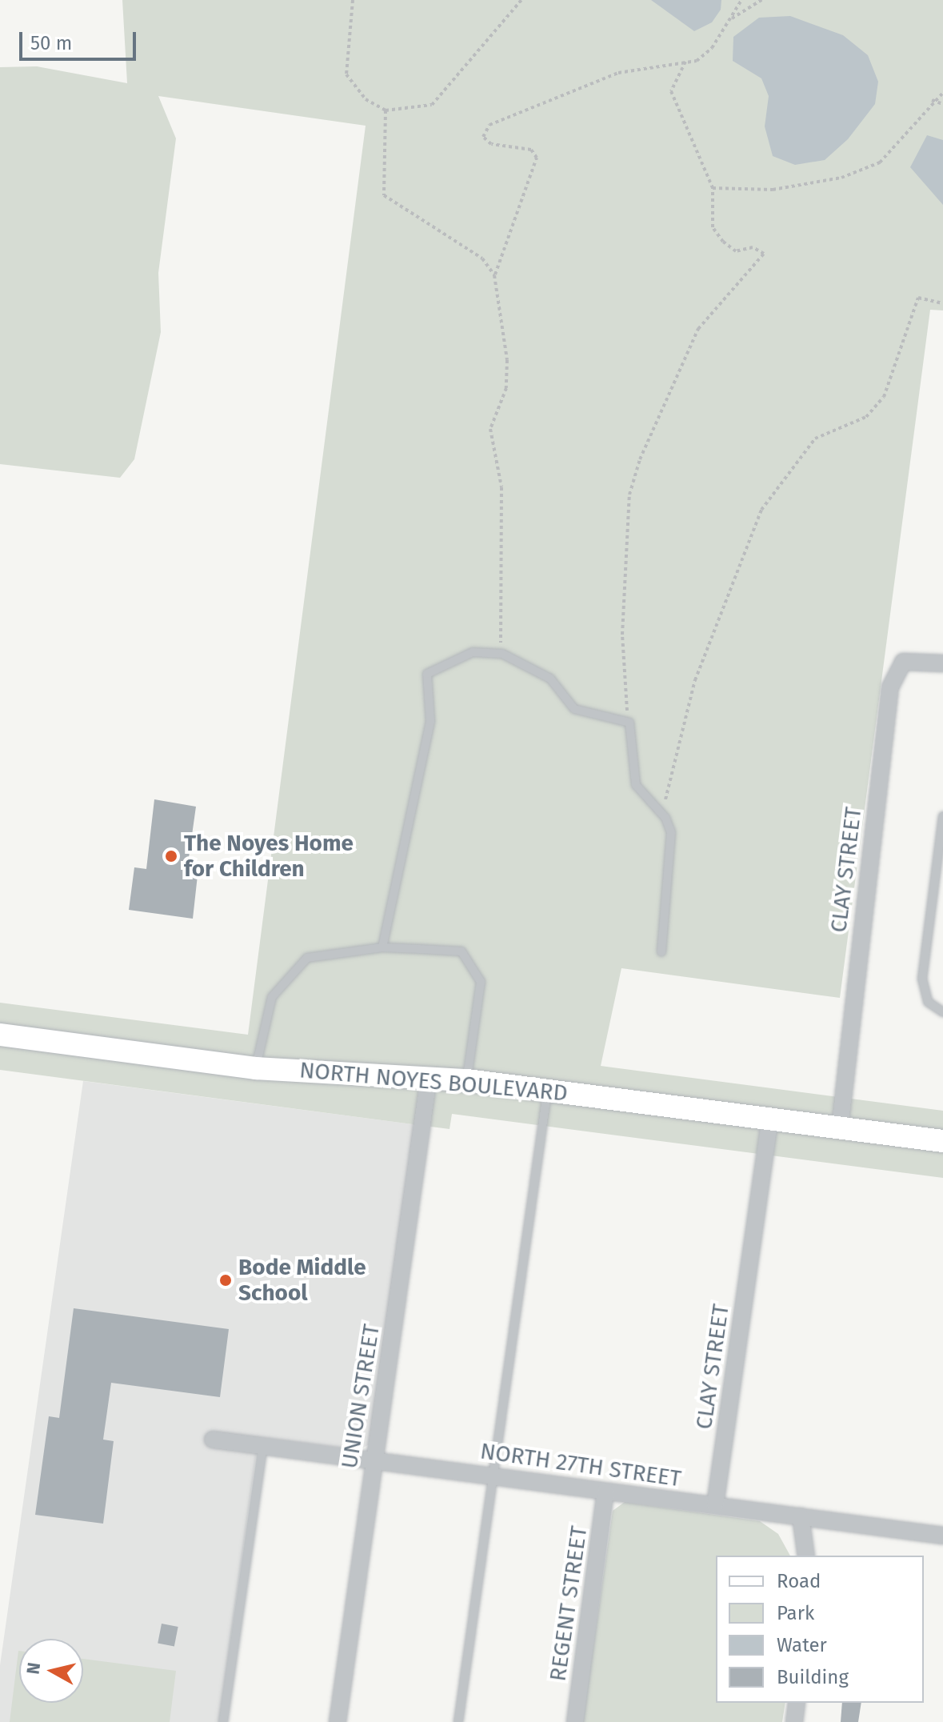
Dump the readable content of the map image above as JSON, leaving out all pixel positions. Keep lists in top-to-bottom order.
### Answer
{
  "streets": {
    "street": [
      "CLAY STREET",
      "NORTH NOYES BOULEVARD",
      "UNION STREET",
      "NORTH 27TH STREET",
      "REGENT STREET"
    ]
  },
  "crossings": [
    ["CLAY STREET", "NORTH NOYES BOULEVARD"],
    ["CLAY STREET", "NORTH 27TH STREET"],
    ["NORTH NOYES BOULEVARD", "UNION STREET"],
    ["UNION STREET", "NORTH 27TH STREET"],
    ["NORTH 27TH STREET", "REGENT STREET"]
  ],
  "places": ["The Noyes Home for Children", "Bode Middle School"],
  "legend": [
    "Road",
    "Park",
    "Water",
    "Building"
  ],
  "scale_bar": "50 m",
  "north": "left"
}
